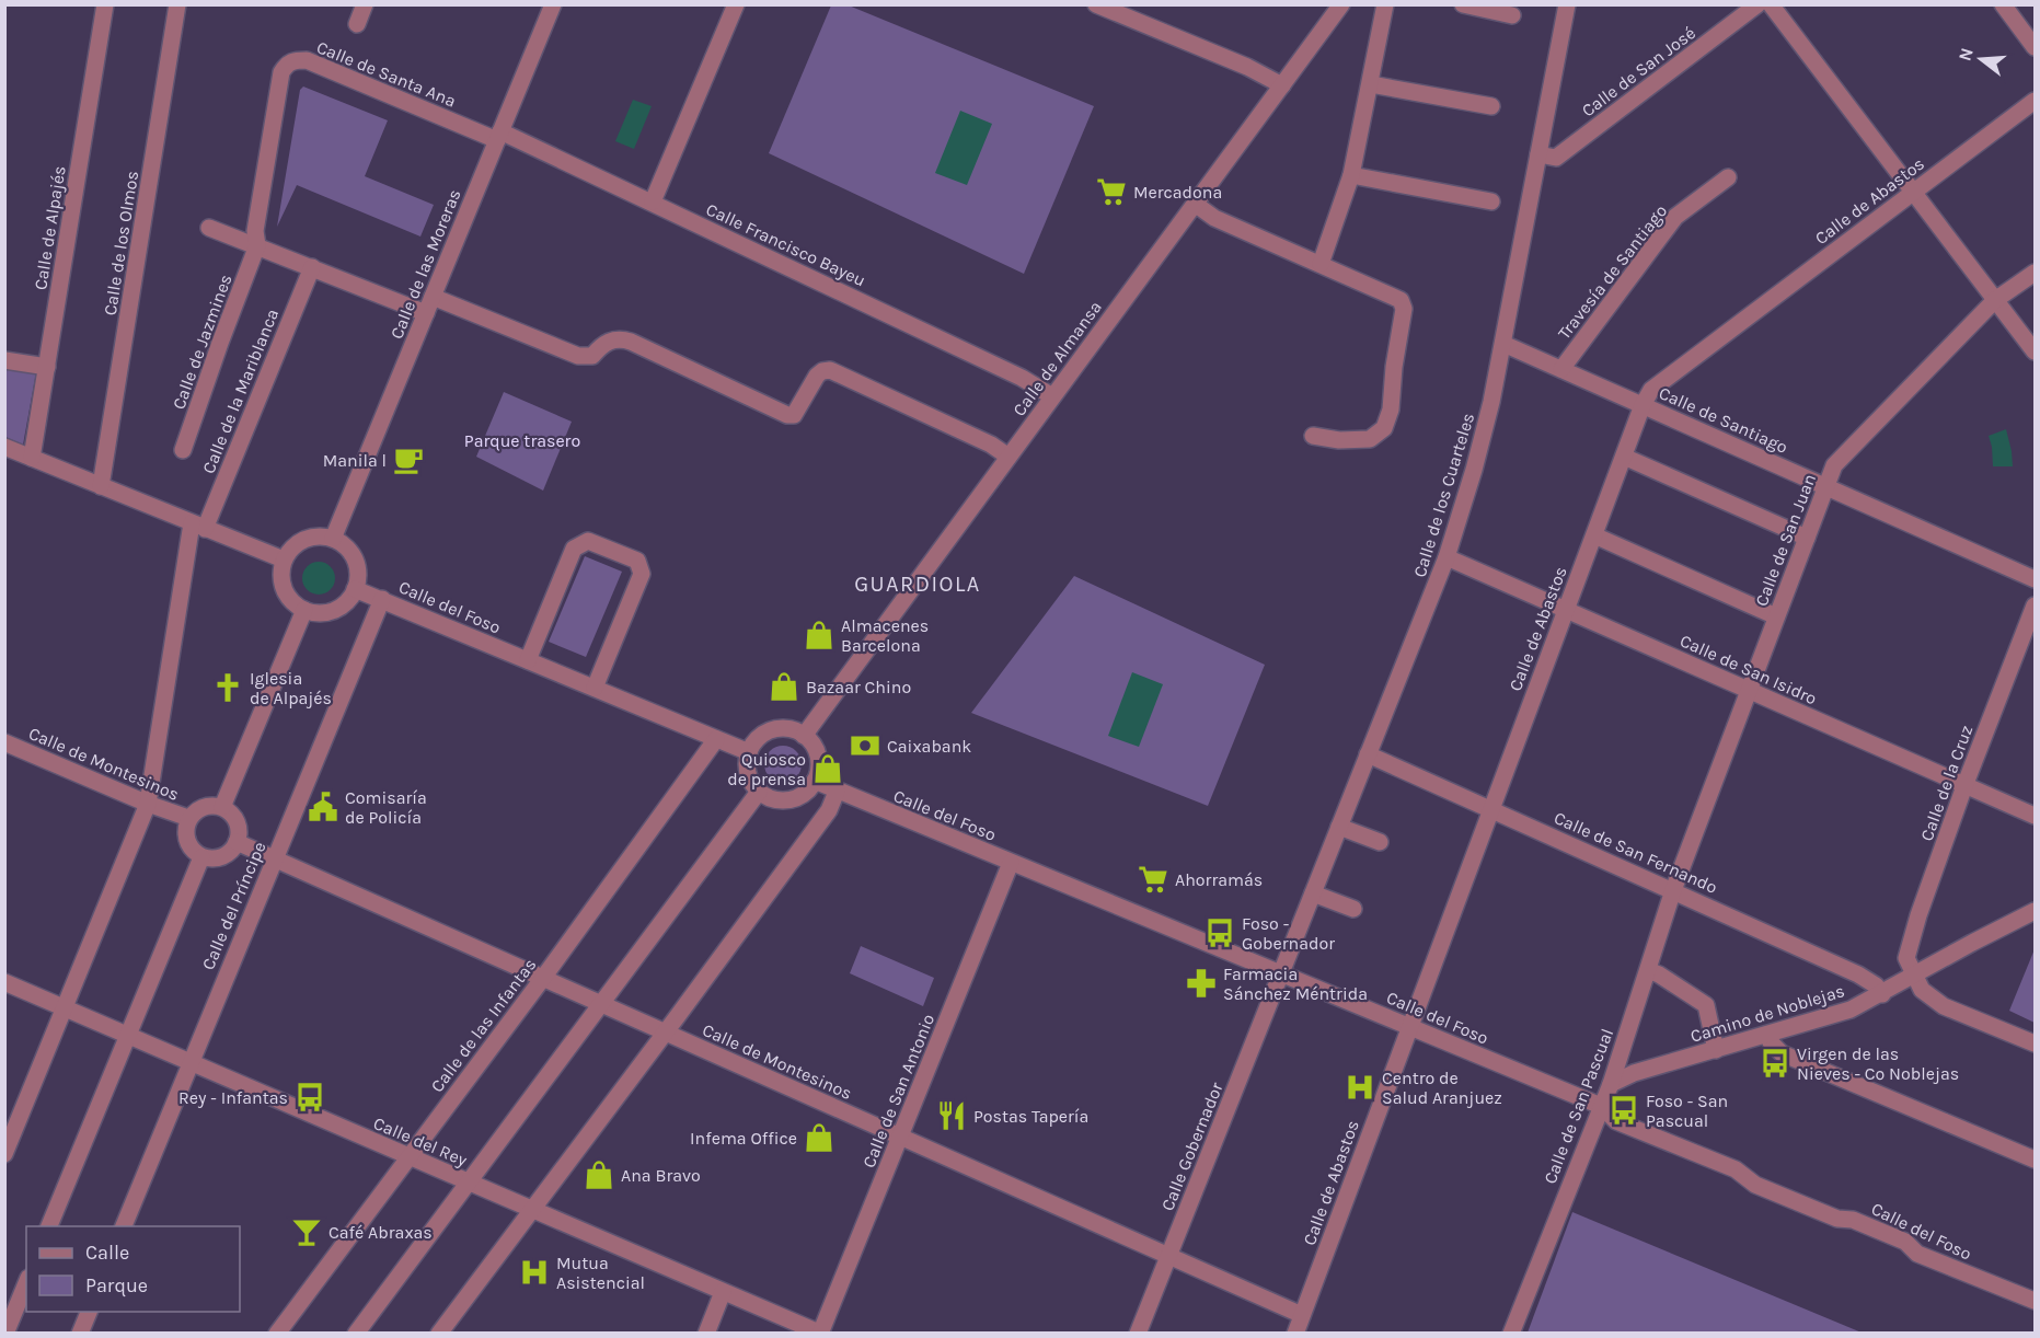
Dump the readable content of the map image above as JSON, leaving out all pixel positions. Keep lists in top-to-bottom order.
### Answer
{
  "streets": {
    "street": [
      "Calle de San José",
      "Calle de Santa Ana",
      "Calle de Abastos",
      "Calle de Alpajés",
      "Calle de los Olmos",
      "Calle Francisco Bayeu",
      "Calle de las Moreras",
      "Travesía de Santiago",
      "Calle de Jazmines",
      "Calle de Almansa",
      "Calle de la Mariblanca",
      "Calle de Santiago",
      "Calle de los Cuarteles",
      "Calle de San Juan",
      "Calle del Foso",
      "Calle de San Isidro",
      "Calle de Montesinos",
      "Calle de la Cruz",
      "Calle de San Fernando",
      "Calle del Príncipe",
      "Camino de Noblejas",
      "Calle de las Infantas",
      "Calle de San Antonio",
      "Calle de San Pascual",
      "Calle del Rey",
      "Calle Gobernador"
    ]
  },
  "crossings": [
    ["Calle de San José", "Calle de los Cuarteles"],
    ["Calle de Santa Ana", "Calle Francisco Bayeu"],
    ["Calle de Santa Ana", "Calle de las Moreras"],
    ["Calle de Santa Ana", "Calle de Jazmines"],
    ["Calle de Abastos", "Calle de Santiago"],
    ["Calle de Abastos", "Calle del Foso"],
    ["Calle de Abastos", "Calle de San Isidro"],
    ["Calle de Abastos", "Calle de Montesinos"],
    ["Calle de Abastos", "Calle de San Fernando"],
    ["Calle Francisco Bayeu", "Calle de las Moreras"],
    ["Calle Francisco Bayeu", "Calle de Almansa"],
    ["Calle de las Moreras", "Calle del Foso"],
    ["Travesía de Santiago", "Calle de Santiago"],
    ["Calle de Almansa", "Calle del Foso"],
    ["Calle de Santiago", "Calle de los Cuarteles"],
    ["Calle de Santiago", "Calle de San Juan"],
    ["Calle de los Cuarteles", "Calle del Foso"],
    ["Calle de los Cuarteles", "Calle de San Isidro"],
    ["Calle de los Cuarteles", "Calle de San Fernando"],
    ["Calle de los Cuarteles", "Calle Gobernador"],
    ["Calle de San Juan", "Calle de San Isidro"],
    ["Calle de San Juan", "Calle de San Fernando"],
    ["Calle de San Juan", "Calle de San Pascual"],
    ["Calle del Foso", "Calle del Príncipe"],
    ["Calle del Foso", "Calle de las Infantas"],
    ["Calle del Foso", "Calle de San Antonio"],
    ["Calle del Foso", "Calle de San Pascual"],
    ["Calle del Foso", "Calle Gobernador"],
    ["Calle de San Isidro", "Calle de la Cruz"],
    ["Calle de Montesinos", "Calle del Príncipe"],
    ["Calle de Montesinos", "Calle de las Infantas"],
    ["Calle de Montesinos", "Calle de San Antonio"],
    ["Calle de Montesinos", "Calle Gobernador"],
    ["Calle de la Cruz", "Camino de Noblejas"],
    ["Calle de San Fernando", "Camino de Noblejas"],
    ["Calle de San Fernando", "Calle de San Pascual"],
    ["Calle del Príncipe", "Calle del Rey"],
    ["Camino de Noblejas", "Calle de San Pascual"],
    ["Calle de las Infantas", "Calle del Rey"],
    ["Calle de San Antonio", "Calle del Rey"]
  ],
  "districts": ["GUARDIOLA"],
  "parks": ["Parque trasero"],
  "places": {
    "supermarket": ["Mercadona", "Ahorramás"],
    "cafe": ["Manila l"],
    "shop": [
      "Almacenes Barcelona",
      "Bazaar Chino",
      "Quiosco de prensa",
      "Infema Office",
      "Ana Bravo"
    ],
    "church": ["Iglesia de Alpajés"],
    "bank": ["Caixabank"],
    "public building": ["Comisaría de Policía"],
    "bus stop": [
      "Foso - Gobernador",
      "Virgen de las Nieves - Cº Noblejas",
      "Rey - Infantas",
      "Foso - San Pascual"
    ],
    "pharmacy": ["Farmacia Sánchez Méntrida"],
    "hospital": ["Centro de Salud Aranjuez", "Mutua Asistencial"],
    "restaurant": ["Postas Tapería"],
    "bar": ["Café Abraxas"]
  },
  "legend": ["Calle", "Parque"],
  "north": "left"
}
